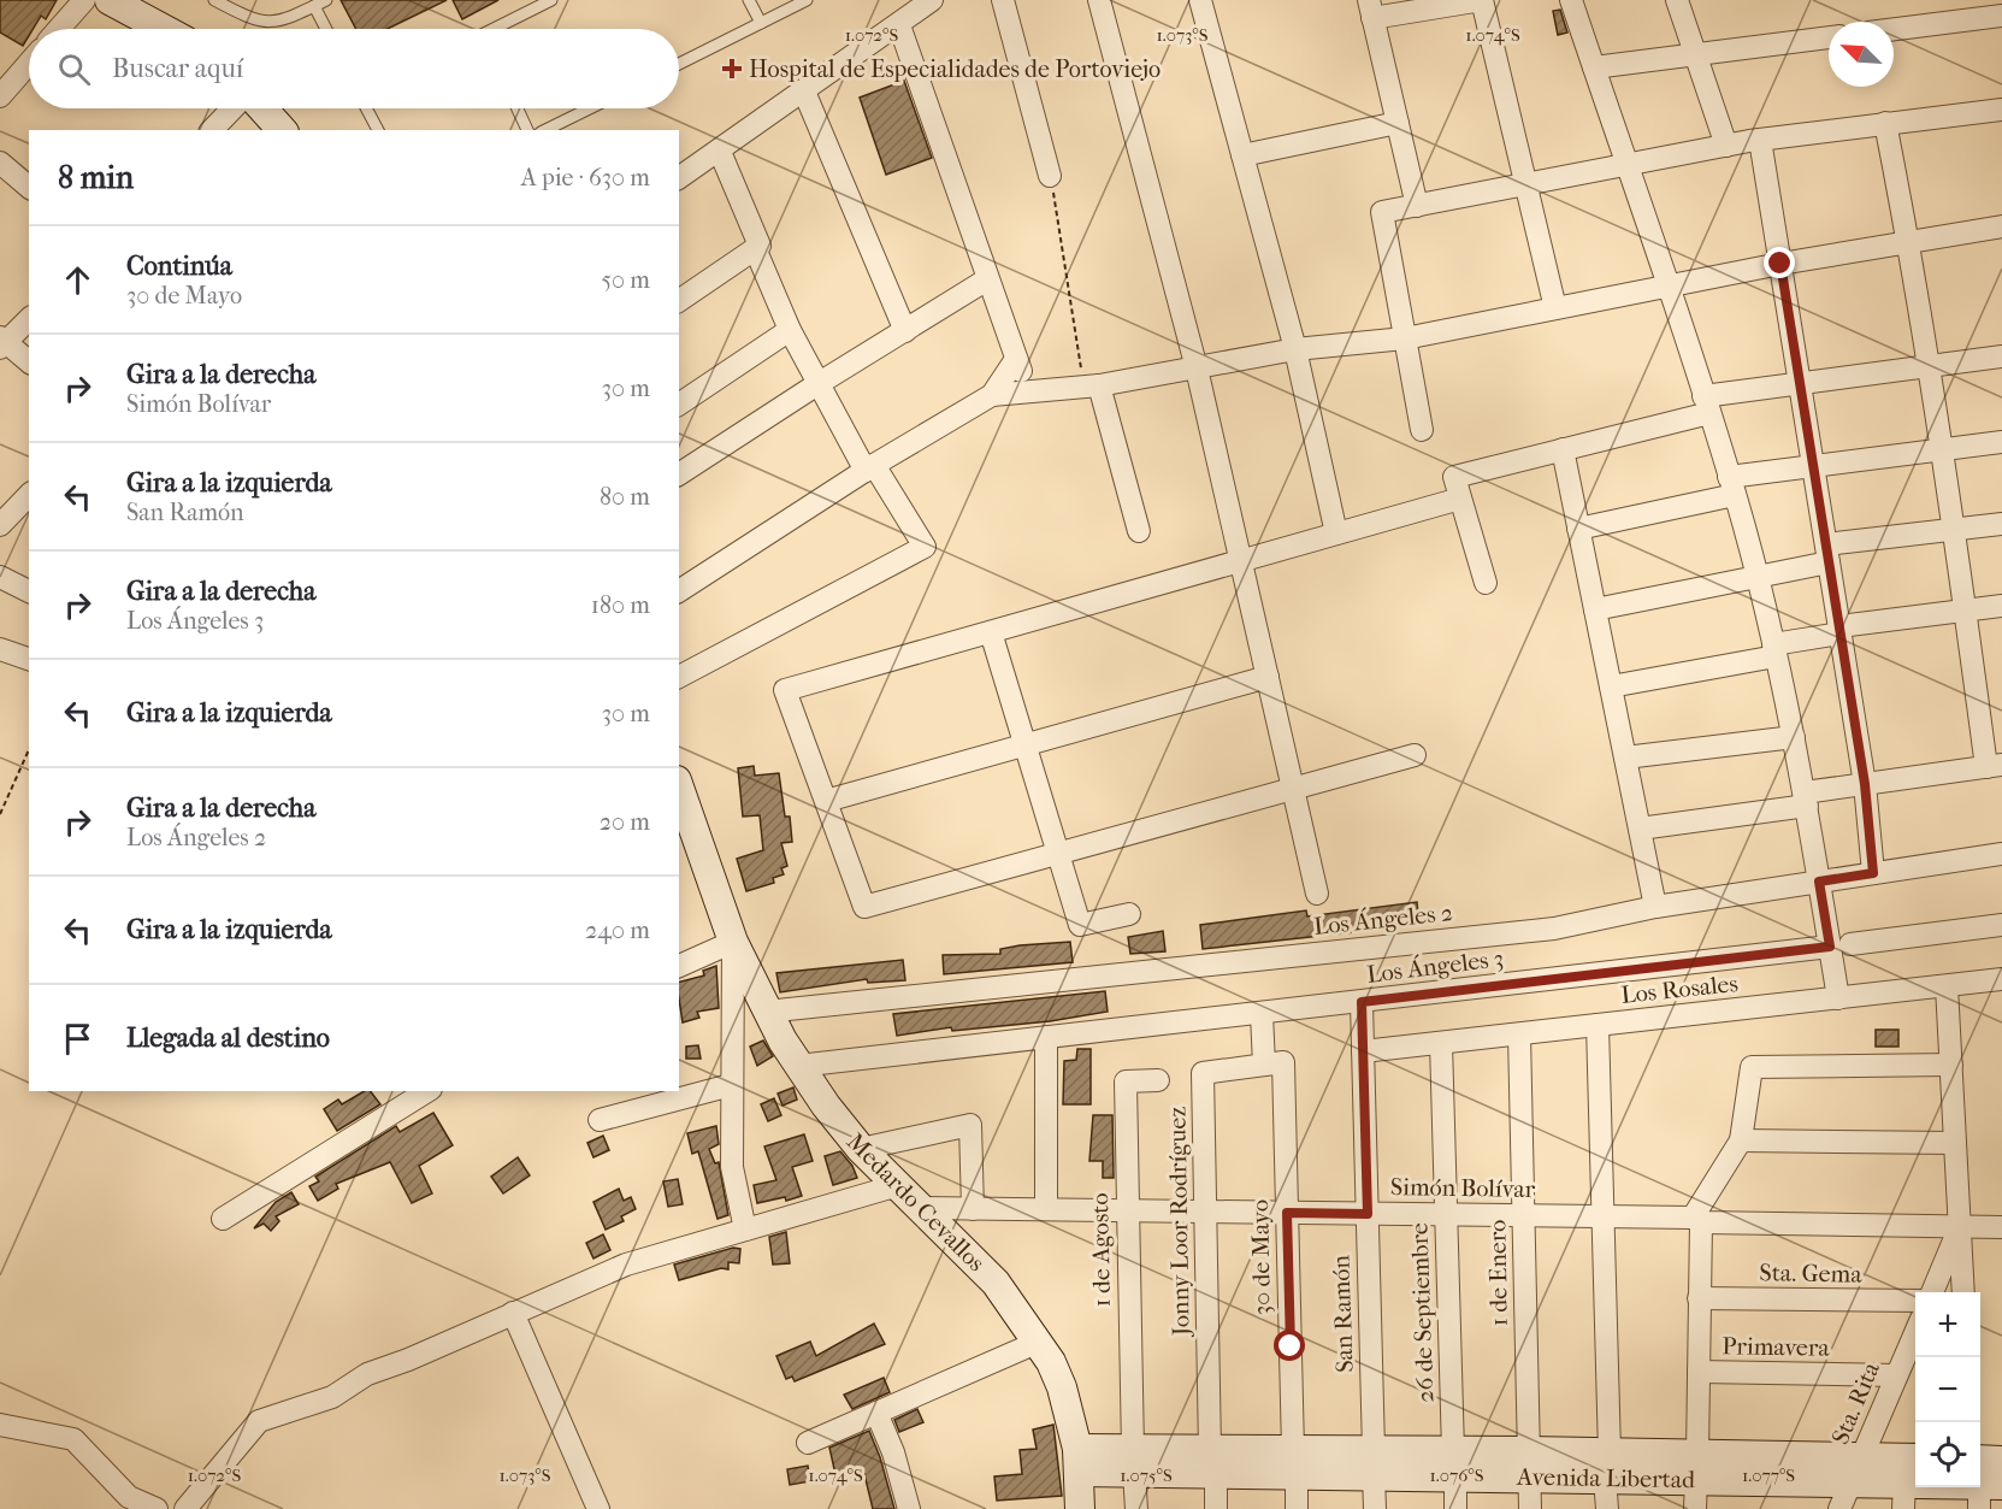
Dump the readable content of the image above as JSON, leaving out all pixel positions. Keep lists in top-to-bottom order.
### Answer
{
  "streets": {
    "street": [
      "Los Ángeles 2",
      "Los Ángeles 3",
      "Los Rosales",
      "Simón Bolívar",
      "Medardo Cevallos",
      "Jonny Loor Rodríguez",
      "1 de Agosto",
      "30 de Mayo",
      "1 de Enero",
      "Sta. Gema",
      "26 de Septiembre",
      "San Ramón",
      "Primavera",
      "Sta. Rita",
      "Avenida Libertad"
    ]
  },
  "crossings": [
    ["Los Ángeles 2", "Medardo Cevallos"],
    ["Los Ángeles 3", "Medardo Cevallos"],
    ["Los Ángeles 3", "30 de Mayo"],
    ["Los Ángeles 3", "San Ramón"],
    ["Los Rosales", "1 de Enero"],
    ["Los Rosales", "26 de Septiembre"],
    ["Los Rosales", "San Ramón"],
    ["Simón Bolívar", "Medardo Cevallos"],
    ["Simón Bolívar", "Jonny Loor Rodríguez"],
    ["Simón Bolívar", "1 de Agosto"],
    ["Simón Bolívar", "30 de Mayo"],
    ["Simón Bolívar", "1 de Enero"],
    ["Simón Bolívar", "26 de Septiembre"],
    ["Simón Bolívar", "San Ramón"],
    ["Medardo Cevallos", "Avenida Libertad"],
    ["Jonny Loor Rodríguez", "30 de Mayo"],
    ["Jonny Loor Rodríguez", "Avenida Libertad"],
    ["1 de Agosto", "Avenida Libertad"],
    ["30 de Mayo", "Avenida Libertad"],
    ["1 de Enero", "Avenida Libertad"],
    ["26 de Septiembre", "Avenida Libertad"],
    ["San Ramón", "Avenida Libertad"],
    ["Primavera", "Sta. Rita"],
    ["Sta. Rita", "Avenida Libertad"]
  ],
  "places": {
    "health": ["Hospital de Especialidades de Portoviejo"]
  },
  "north": "top left",
  "page": {
    "search": "Buscar aquí",
    "heading": ["8 min", "A pie · 630 m"],
    "list": [
      ["Continúa", "30 de Mayo", "50 m"],
      ["Gira a la derecha", "Simón Bolívar", "30 m"],
      ["Gira a la izquierda", "San Ramón", "80 m"],
      ["Gira a la derecha", "Los Ángeles 3", "180 m"],
      ["Gira a la izquierda", "30 m"],
      ["Gira a la derecha", "Los Ángeles 2", "20 m"],
      ["Gira a la izquierda", "240 m"],
      "Llegada al destino"
    ],
    "map_buttons": ["+", "−"]
  },
  "coordinates": [
    "1.072°S",
    "1.073°S",
    "1.074°S",
    "1.075°S",
    "1.076°S",
    "1.077°S"
  ]
}
